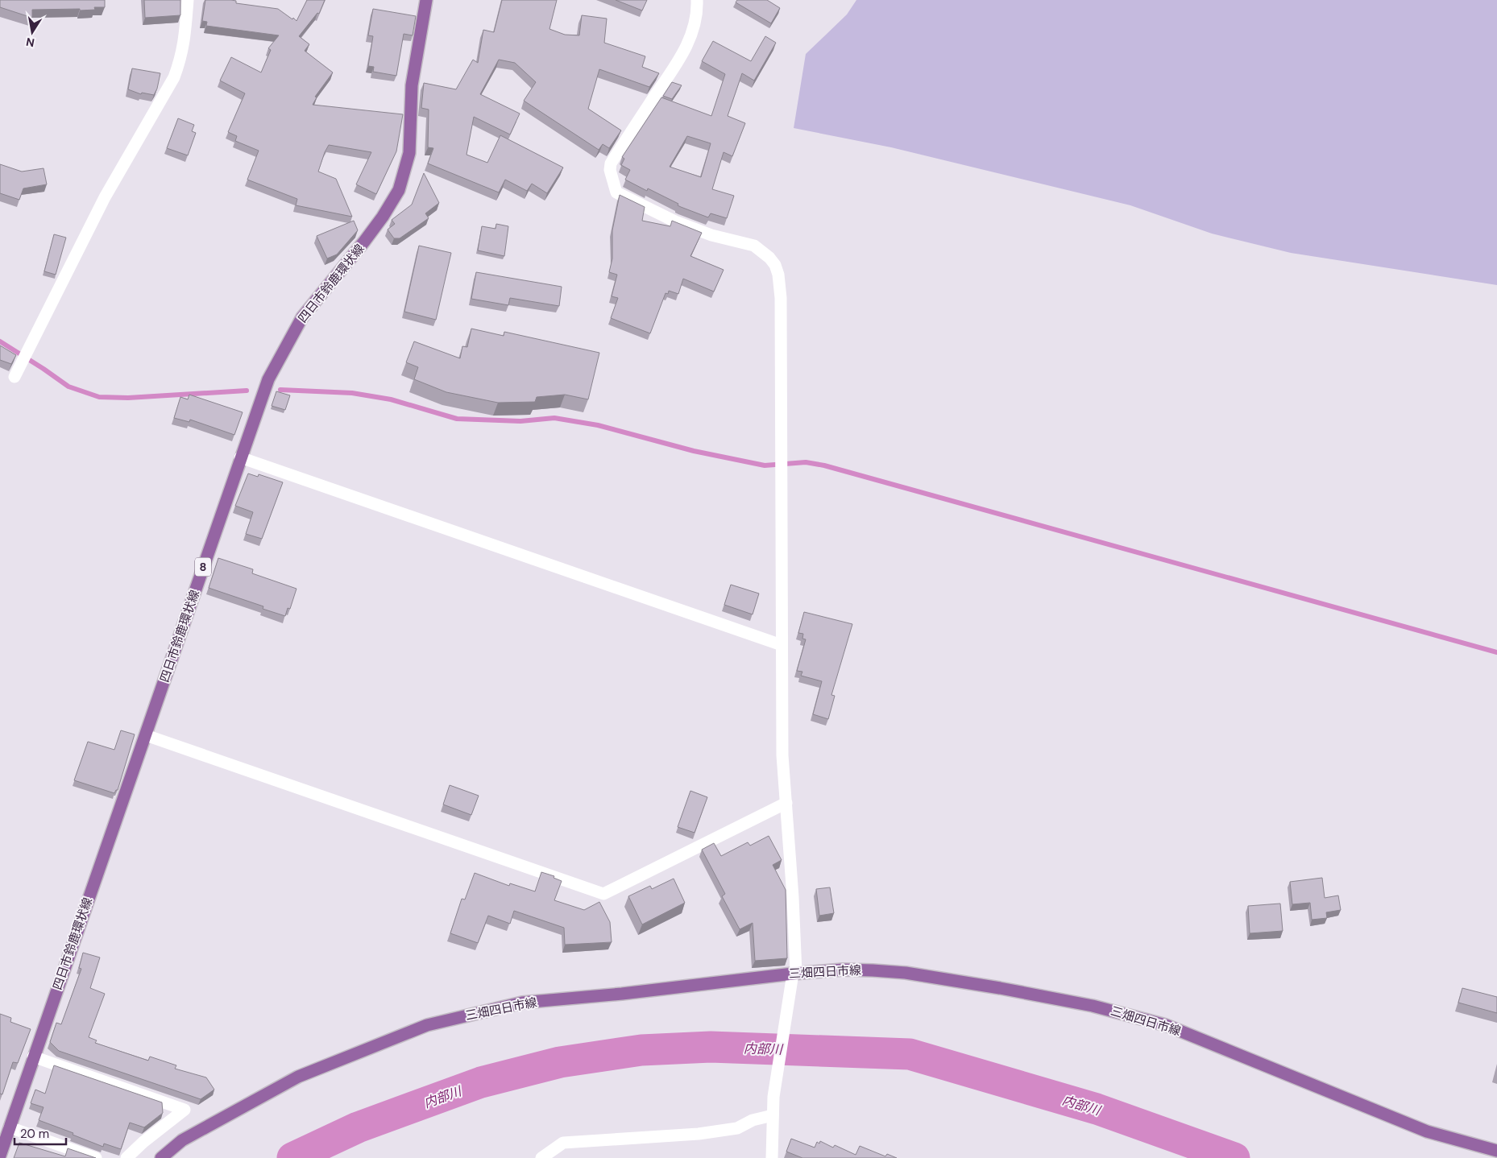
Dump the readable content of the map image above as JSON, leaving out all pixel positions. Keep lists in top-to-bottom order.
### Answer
{
  "streets": {
    "main road": ["四日市鈴鹿環状線", "8", "三畑四日市線"]
  },
  "water": ["内部川"],
  "scale_bar": "20 m",
  "north": "bottom"
}
